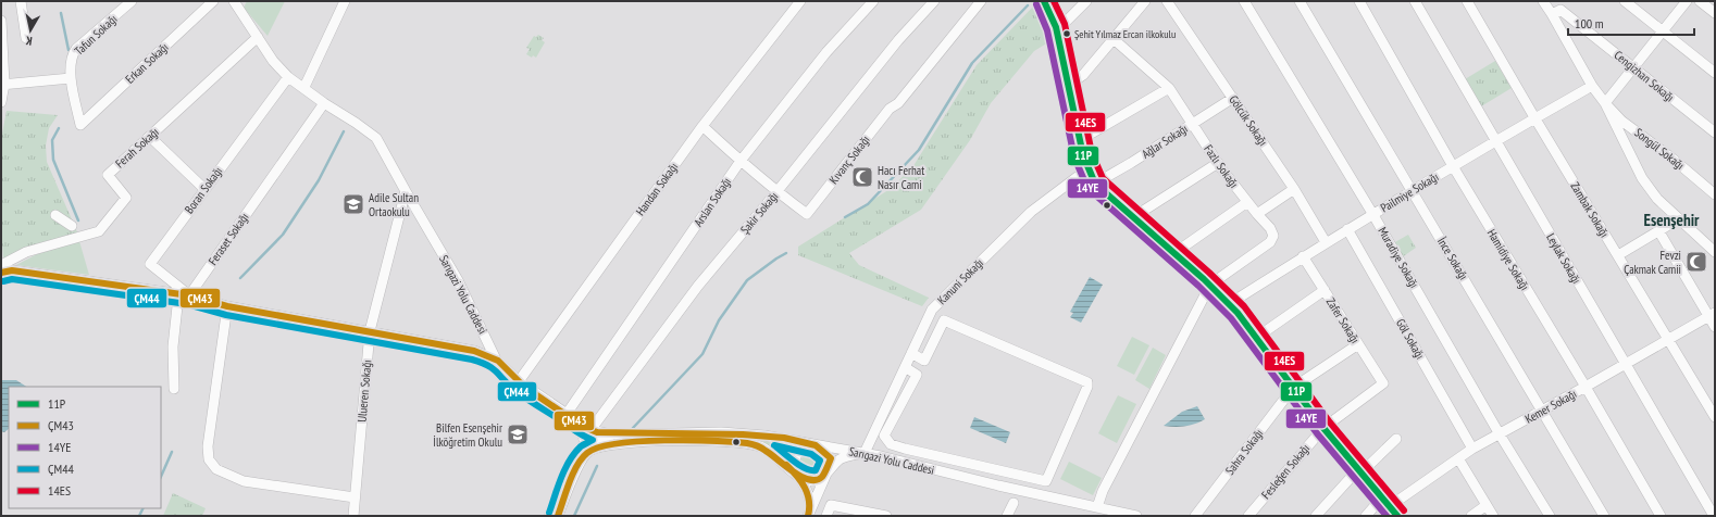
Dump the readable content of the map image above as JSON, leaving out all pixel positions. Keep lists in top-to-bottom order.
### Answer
{
  "streets": {
    "street": [
      "Tafun Sokağı",
      "Erkan Sokağı",
      "Cengizhan Sokağı",
      "Gölcük Sokağı",
      "Ağlar Sokağı",
      "Ferah Sokağı",
      "Songül Sokağı",
      "Kıvanç Sokağı",
      "Fazlı Sokağı",
      "Handan Sokağı",
      "Boran Sokağı",
      "Pailmiye Sokağı",
      "Arslan Sokağı",
      "Zambak Sokağı",
      "Şakir Sokağı",
      "Feraset Sokağı",
      "Muradiye Sokağı",
      "İnce Sokağı",
      "Leylak Sokağı",
      "Hamidiye Sokağı",
      "Kanuni Sokağı",
      "Sarıgazi Yolu Caddesi",
      "Zafer Sokağı",
      "Göl Sokağı",
      "Ulueren Sokağı",
      "Kemer Sokağı",
      "Sahra Sokağı",
      "Fesleğen Sokağı"
    ]
  },
  "crossings": [
    ["Tafun Sokağı", "Erkan Sokağı"],
    ["Gölcük Sokağı", "Ağlar Sokağı"],
    ["Gölcük Sokağı", "Pailmiye Sokağı"],
    ["Ağlar Sokağı", "Fazlı Sokağı"],
    ["Ferah Sokağı", "Sarıgazi Yolu Caddesi"],
    ["Kıvanç Sokağı", "Handan Sokağı"],
    ["Kıvanç Sokağı", "Arslan Sokağı"],
    ["Kıvanç Sokağı", "Şakir Sokağı"],
    ["Handan Sokağı", "Sarıgazi Yolu Caddesi"],
    ["Boran Sokağı", "Feraset Sokağı"],
    ["Boran Sokağı", "Sarıgazi Yolu Caddesi"],
    ["Pailmiye Sokağı", "Zambak Sokağı"],
    ["Pailmiye Sokağı", "Muradiye Sokağı"],
    ["Pailmiye Sokağı", "İnce Sokağı"],
    ["Pailmiye Sokağı", "Leylak Sokağı"],
    ["Pailmiye Sokağı", "Hamidiye Sokağı"],
    ["Pailmiye Sokağı", "Zafer Sokağı"],
    ["Pailmiye Sokağı", "Göl Sokağı"],
    ["Arslan Sokağı", "Sarıgazi Yolu Caddesi"],
    ["Zambak Sokağı", "Kemer Sokağı"],
    ["Şakir Sokağı", "Sarıgazi Yolu Caddesi"],
    ["Feraset Sokağı", "Sarıgazi Yolu Caddesi"],
    ["Muradiye Sokağı", "Kemer Sokağı"],
    ["İnce Sokağı", "Kemer Sokağı"],
    ["Leylak Sokağı", "Kemer Sokağı"],
    ["Hamidiye Sokağı", "Kemer Sokağı"],
    ["Kanuni Sokağı", "Sarıgazi Yolu Caddesi"],
    ["Sarıgazi Yolu Caddesi", "Ulueren Sokağı"],
    ["Zafer Sokağı", "Sahra Sokağı"],
    ["Zafer Sokağı", "Fesleğen Sokağı"],
    ["Göl Sokağı", "Kemer Sokağı"]
  ],
  "districts": ["Esenşehir"],
  "places": {
    "other": ["Şehit Yılmaz Ercan ilkokulu"],
    "mosque": ["Hacı Ferhat Nasır Cami", "Fevzi Çakmak Camii"],
    "school or university": ["Adile Sultan Ortaokulu", "Bilfen Esenşehir İlköğretim Okulu"]
  },
  "lines": [
    "transit line 11P",
    "transit line 14ES",
    "transit line 14YE",
    "transit line ÇM43",
    "transit line ÇM44"
  ],
  "legend": [
    "11P",
    "ÇM43",
    "14YE",
    "ÇM44",
    "14ES"
  ],
  "scale_bar": "100 m",
  "north": "bottom"
}
